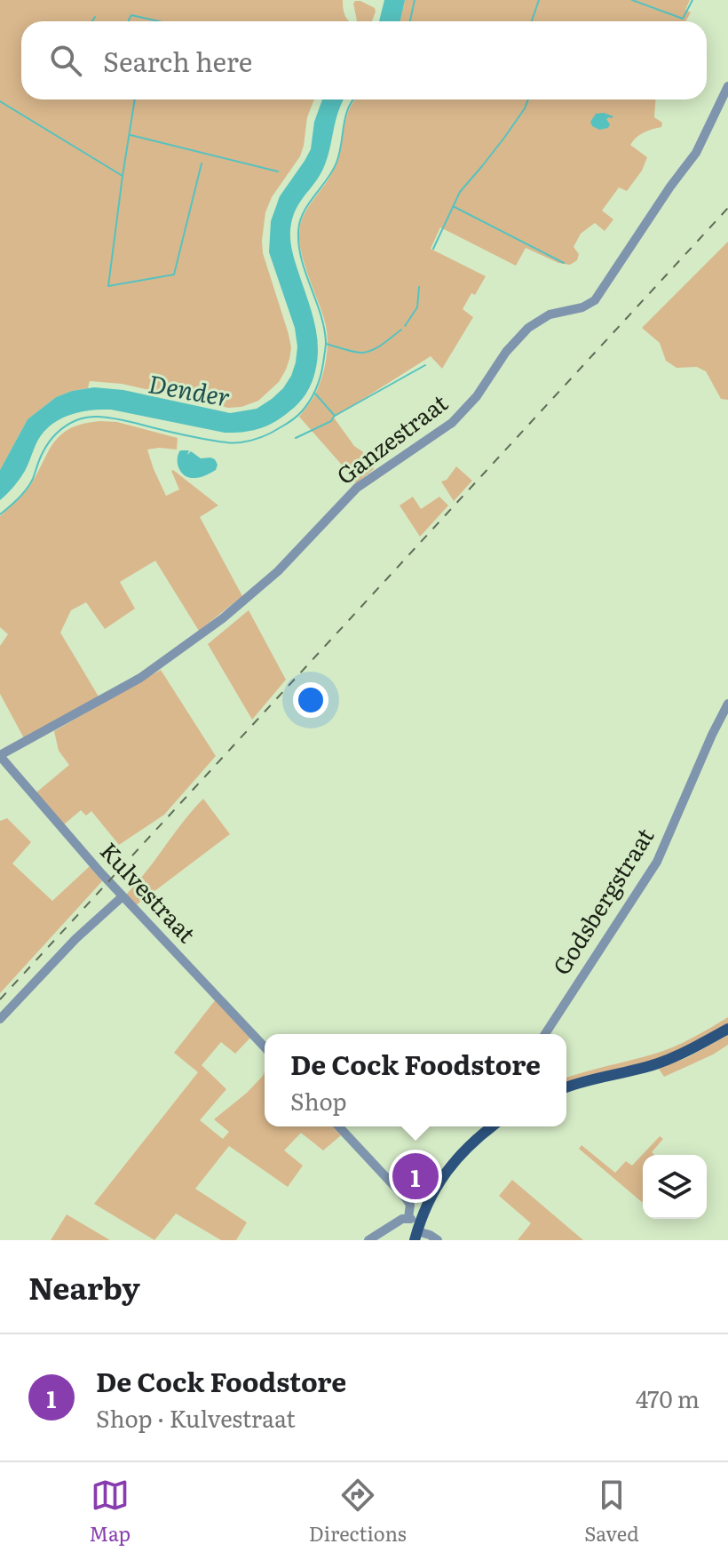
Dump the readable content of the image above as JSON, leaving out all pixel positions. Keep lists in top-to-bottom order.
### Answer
{
  "streets": {
    "street": ["Ganzestraat", "Kulvestraat", "Godsbergstraat"]
  },
  "crossings": [
    ["Ganzestraat", "Kulvestraat"]
  ],
  "water": ["Dender"],
  "page": {
    "search": "Search here",
    "popup": ["De Cock Foodstore", "Shop"],
    "pins": "1",
    "heading": "Nearby",
    "list": [
      {
        "mark": "1",
        "name": "De Cock Foodstore",
        "note": "Shop · Kulvestraat",
        "value": "470 m"
      }
    ],
    "nav": ["Map", "Directions", "Saved"]
  }
}
